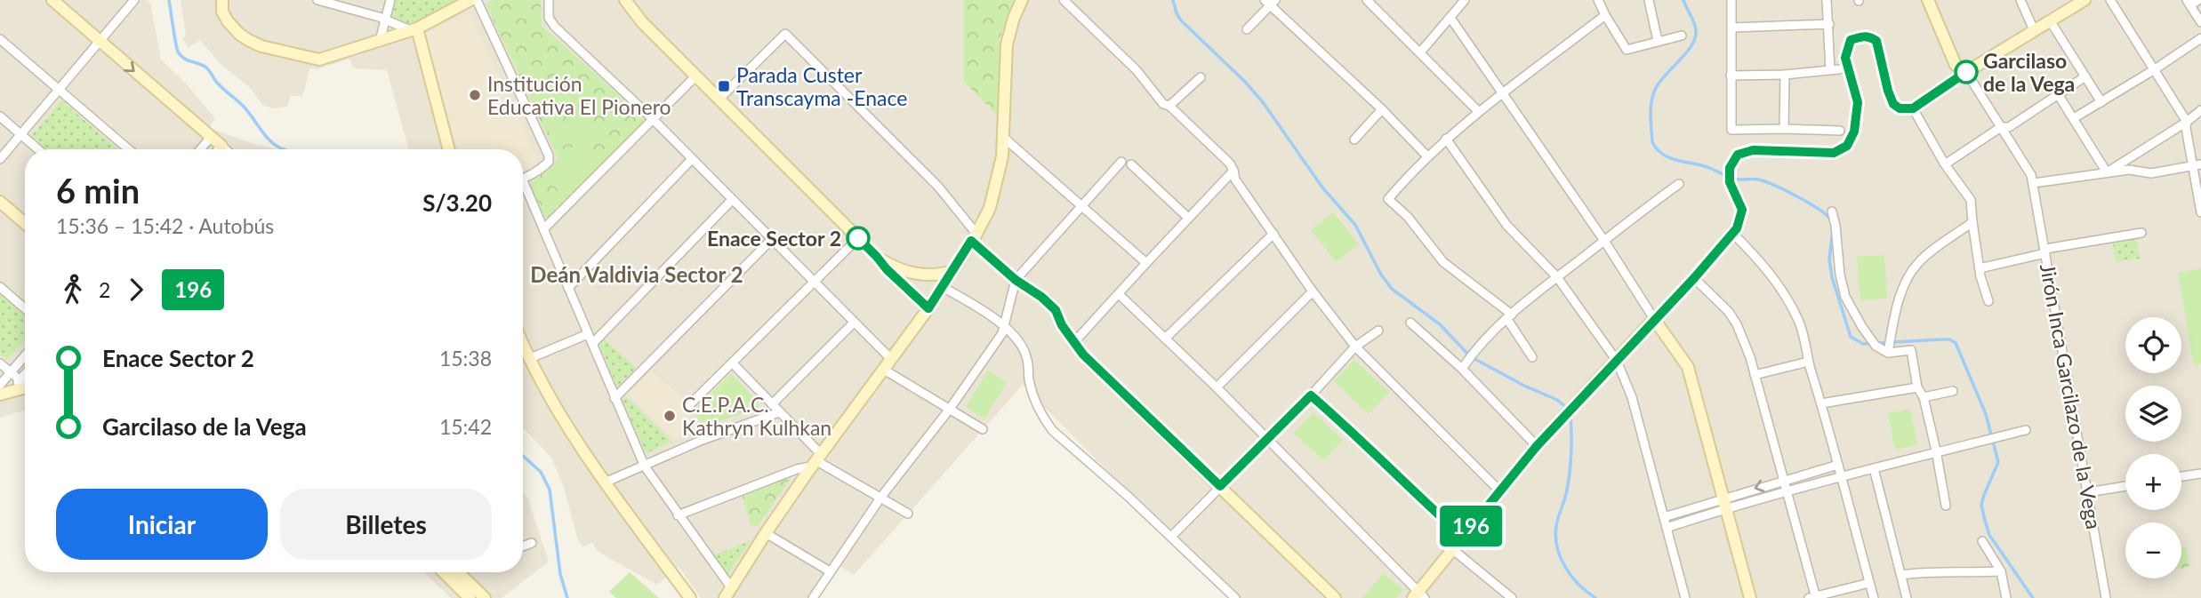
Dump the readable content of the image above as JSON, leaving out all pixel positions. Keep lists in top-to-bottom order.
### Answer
{
  "streets": {
    "street": ["Jirón Inca Garcilazo de la Vega"]
  },
  "districts": ["Deán Valdivia Sector 2"],
  "places": {
    "other": [
      "Garcilaso de la Vega",
      "Institución Educativa El Pionero",
      "Enace Sector 2",
      "C.E.P.A.C. Kathryn Kulhkan"
    ],
    "transit": ["Parada Custer Transcayma -Enace"]
  },
  "lines": ["bus line 196"],
  "page": {
    "on_map": "196",
    "heading": ["6 min", "15:36 – 15:42 · Autobús", "S/3.20"],
    "legs": ["2", "196"],
    "map_buttons": ["+", "−"],
    "list": [
      {
        "name": "Enace Sector 2",
        "value": "15:38"
      },
      {
        "name": "Garcilaso de la Vega",
        "value": "15:42"
      }
    ],
    "buttons": ["Iniciar", "Billetes"]
  }
}
